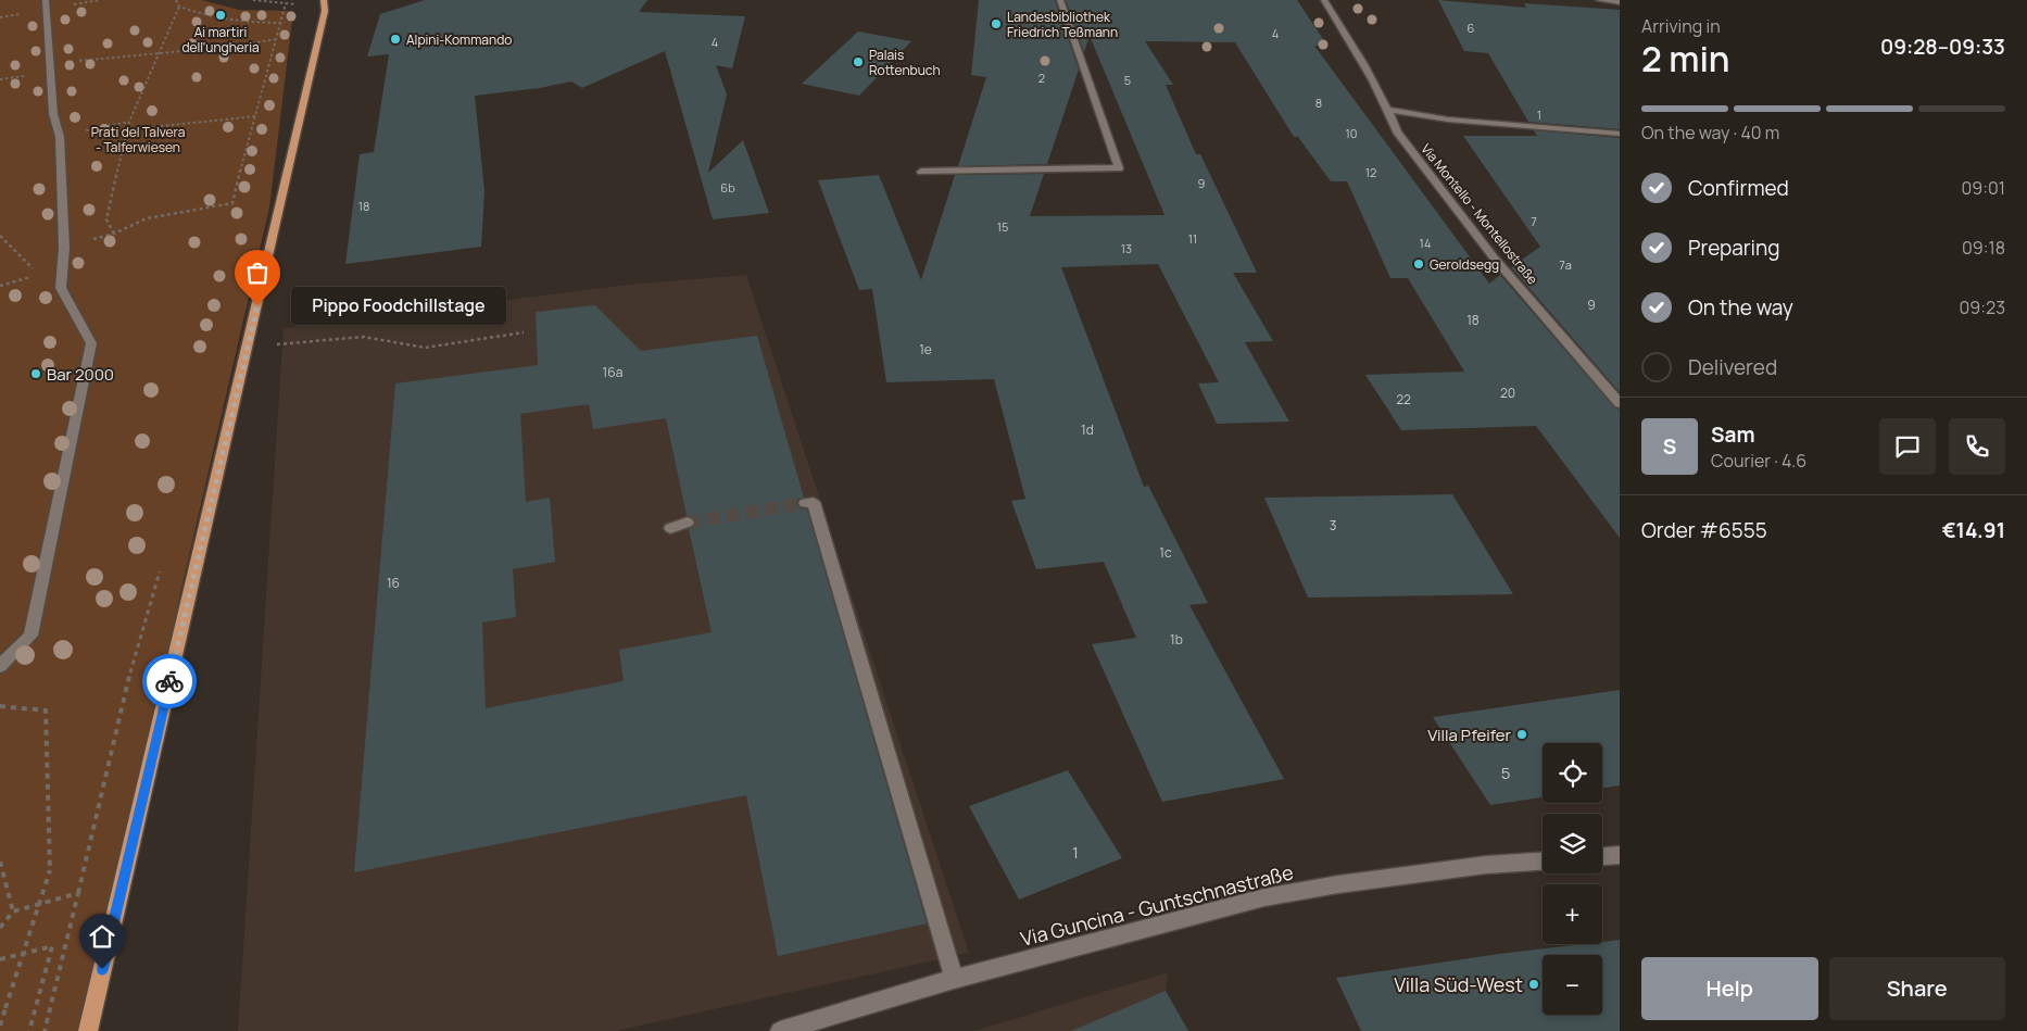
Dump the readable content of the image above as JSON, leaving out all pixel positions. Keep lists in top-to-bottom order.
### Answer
{
  "streets": {
    "street": ["Via Montello - Montellostraße", "Via Guncina - Guntschnastraße"]
  },
  "parks": ["Prati del Talvera - Talferwiesen"],
  "places": [
    "Ai martiri dell'ungheria",
    "Landesbibliothek Friedrich Teßmann",
    "Alpini-Kommando",
    "Palais Rottenbuch",
    "Geroldsegg",
    "Pippo Foodchillstage",
    "Bar 2000",
    "Villa Pfeifer",
    "Villa Süd-West"
  ],
  "house_numbers": [
    "6",
    "4",
    "4",
    "2",
    "5",
    "8",
    "1",
    "10",
    "12",
    "9",
    "6b",
    "18",
    "7",
    "15",
    "11",
    "14",
    "13",
    "7a",
    "9",
    "18",
    "1e",
    "16a",
    "20",
    "22",
    "1d",
    "3",
    "1c",
    "16",
    "1b",
    "5",
    "1"
  ],
  "page": {
    "heading": ["2 min", "Arriving in", "09:28–09:33"],
    "panel": [
      "Sam",
      "Courier · 4.6",
      "Order #6555",
      "€14.91"
    ],
    "bar": "On the way · 40 m",
    "list": [
      ["Confirmed", "09:01"],
      ["Preparing", "09:18"],
      ["On the way", "09:23"],
      "Delivered"
    ],
    "bubble": "Pippo Foodchillstage",
    "round": "S",
    "map_buttons": ["+", "−"],
    "buttons": ["Help", "Share"]
  }
}
